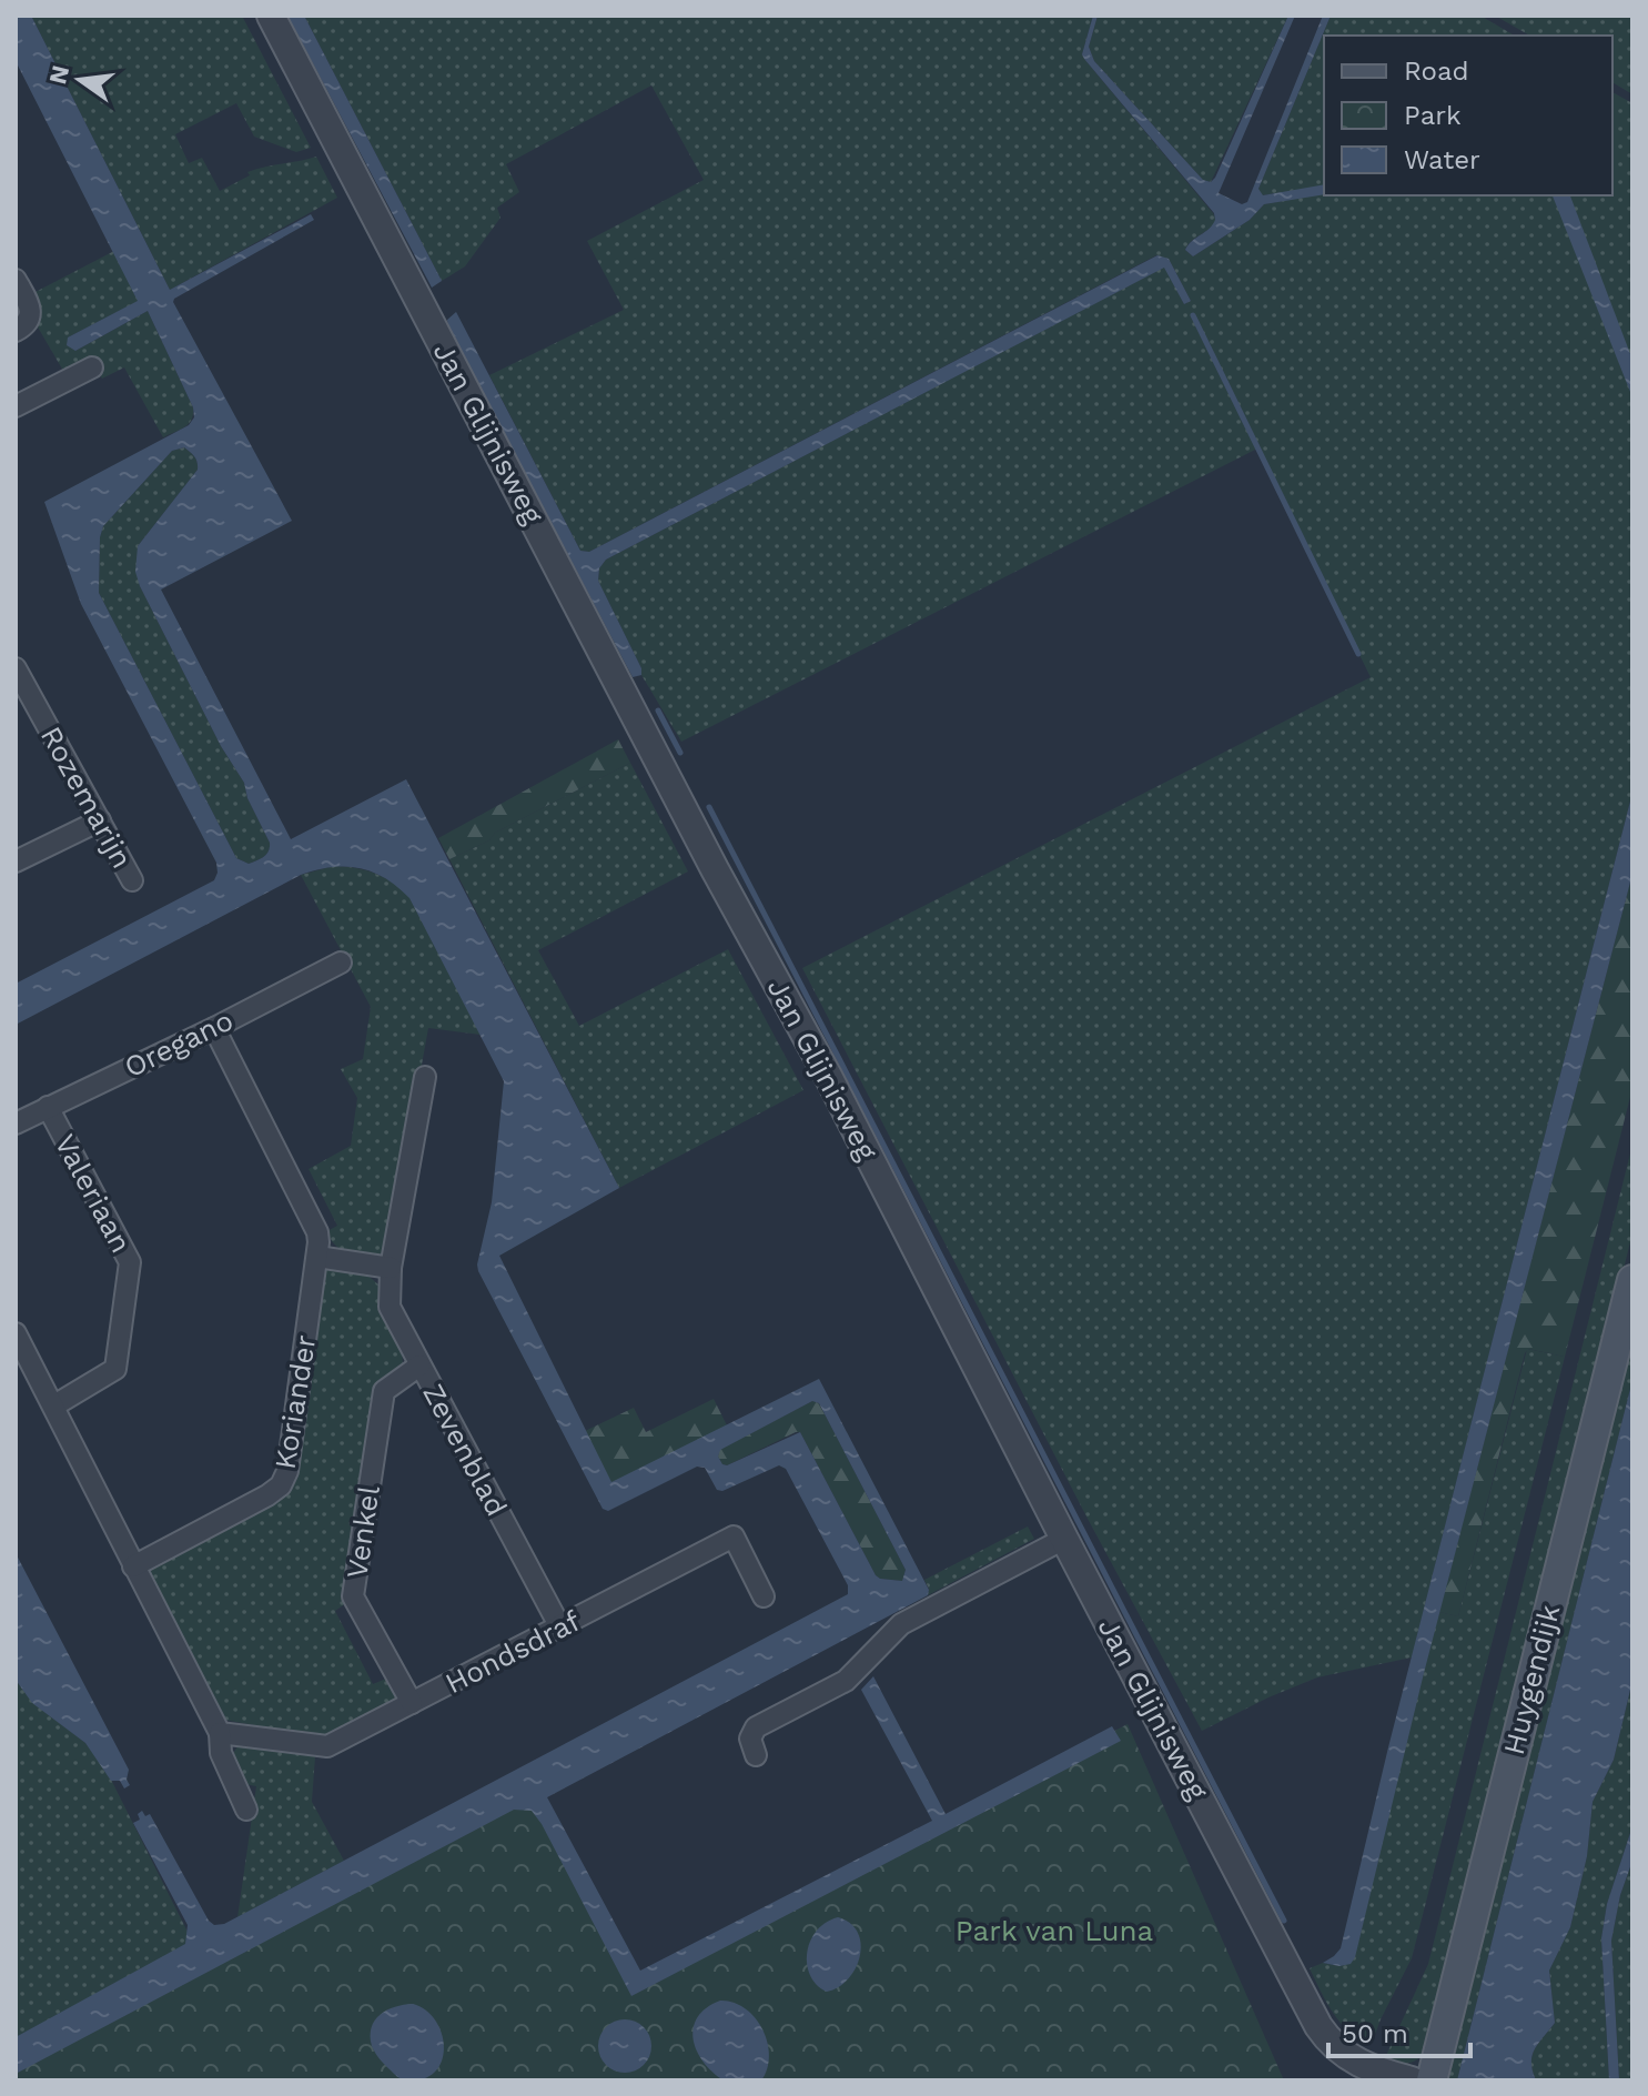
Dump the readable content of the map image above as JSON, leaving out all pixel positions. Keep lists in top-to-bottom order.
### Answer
{
  "streets": {
    "main road": ["Huygendijk"],
    "street": [
      "Jan Glijnisweg",
      "Rozemarijn",
      "Oregano",
      "Valeriaan",
      "Koriander",
      "Zevenblad",
      "Venkel",
      "Hondsdraf"
    ]
  },
  "crossings": [
    ["Oregano", "Valeriaan"],
    ["Oregano", "Koriander"],
    ["Zevenblad", "Venkel"],
    ["Zevenblad", "Hondsdraf"],
    ["Venkel", "Hondsdraf"]
  ],
  "parks": ["Park van Luna"],
  "legend": ["Road", "Park", "Water"],
  "scale_bar": "50 m",
  "north": "left"
}
